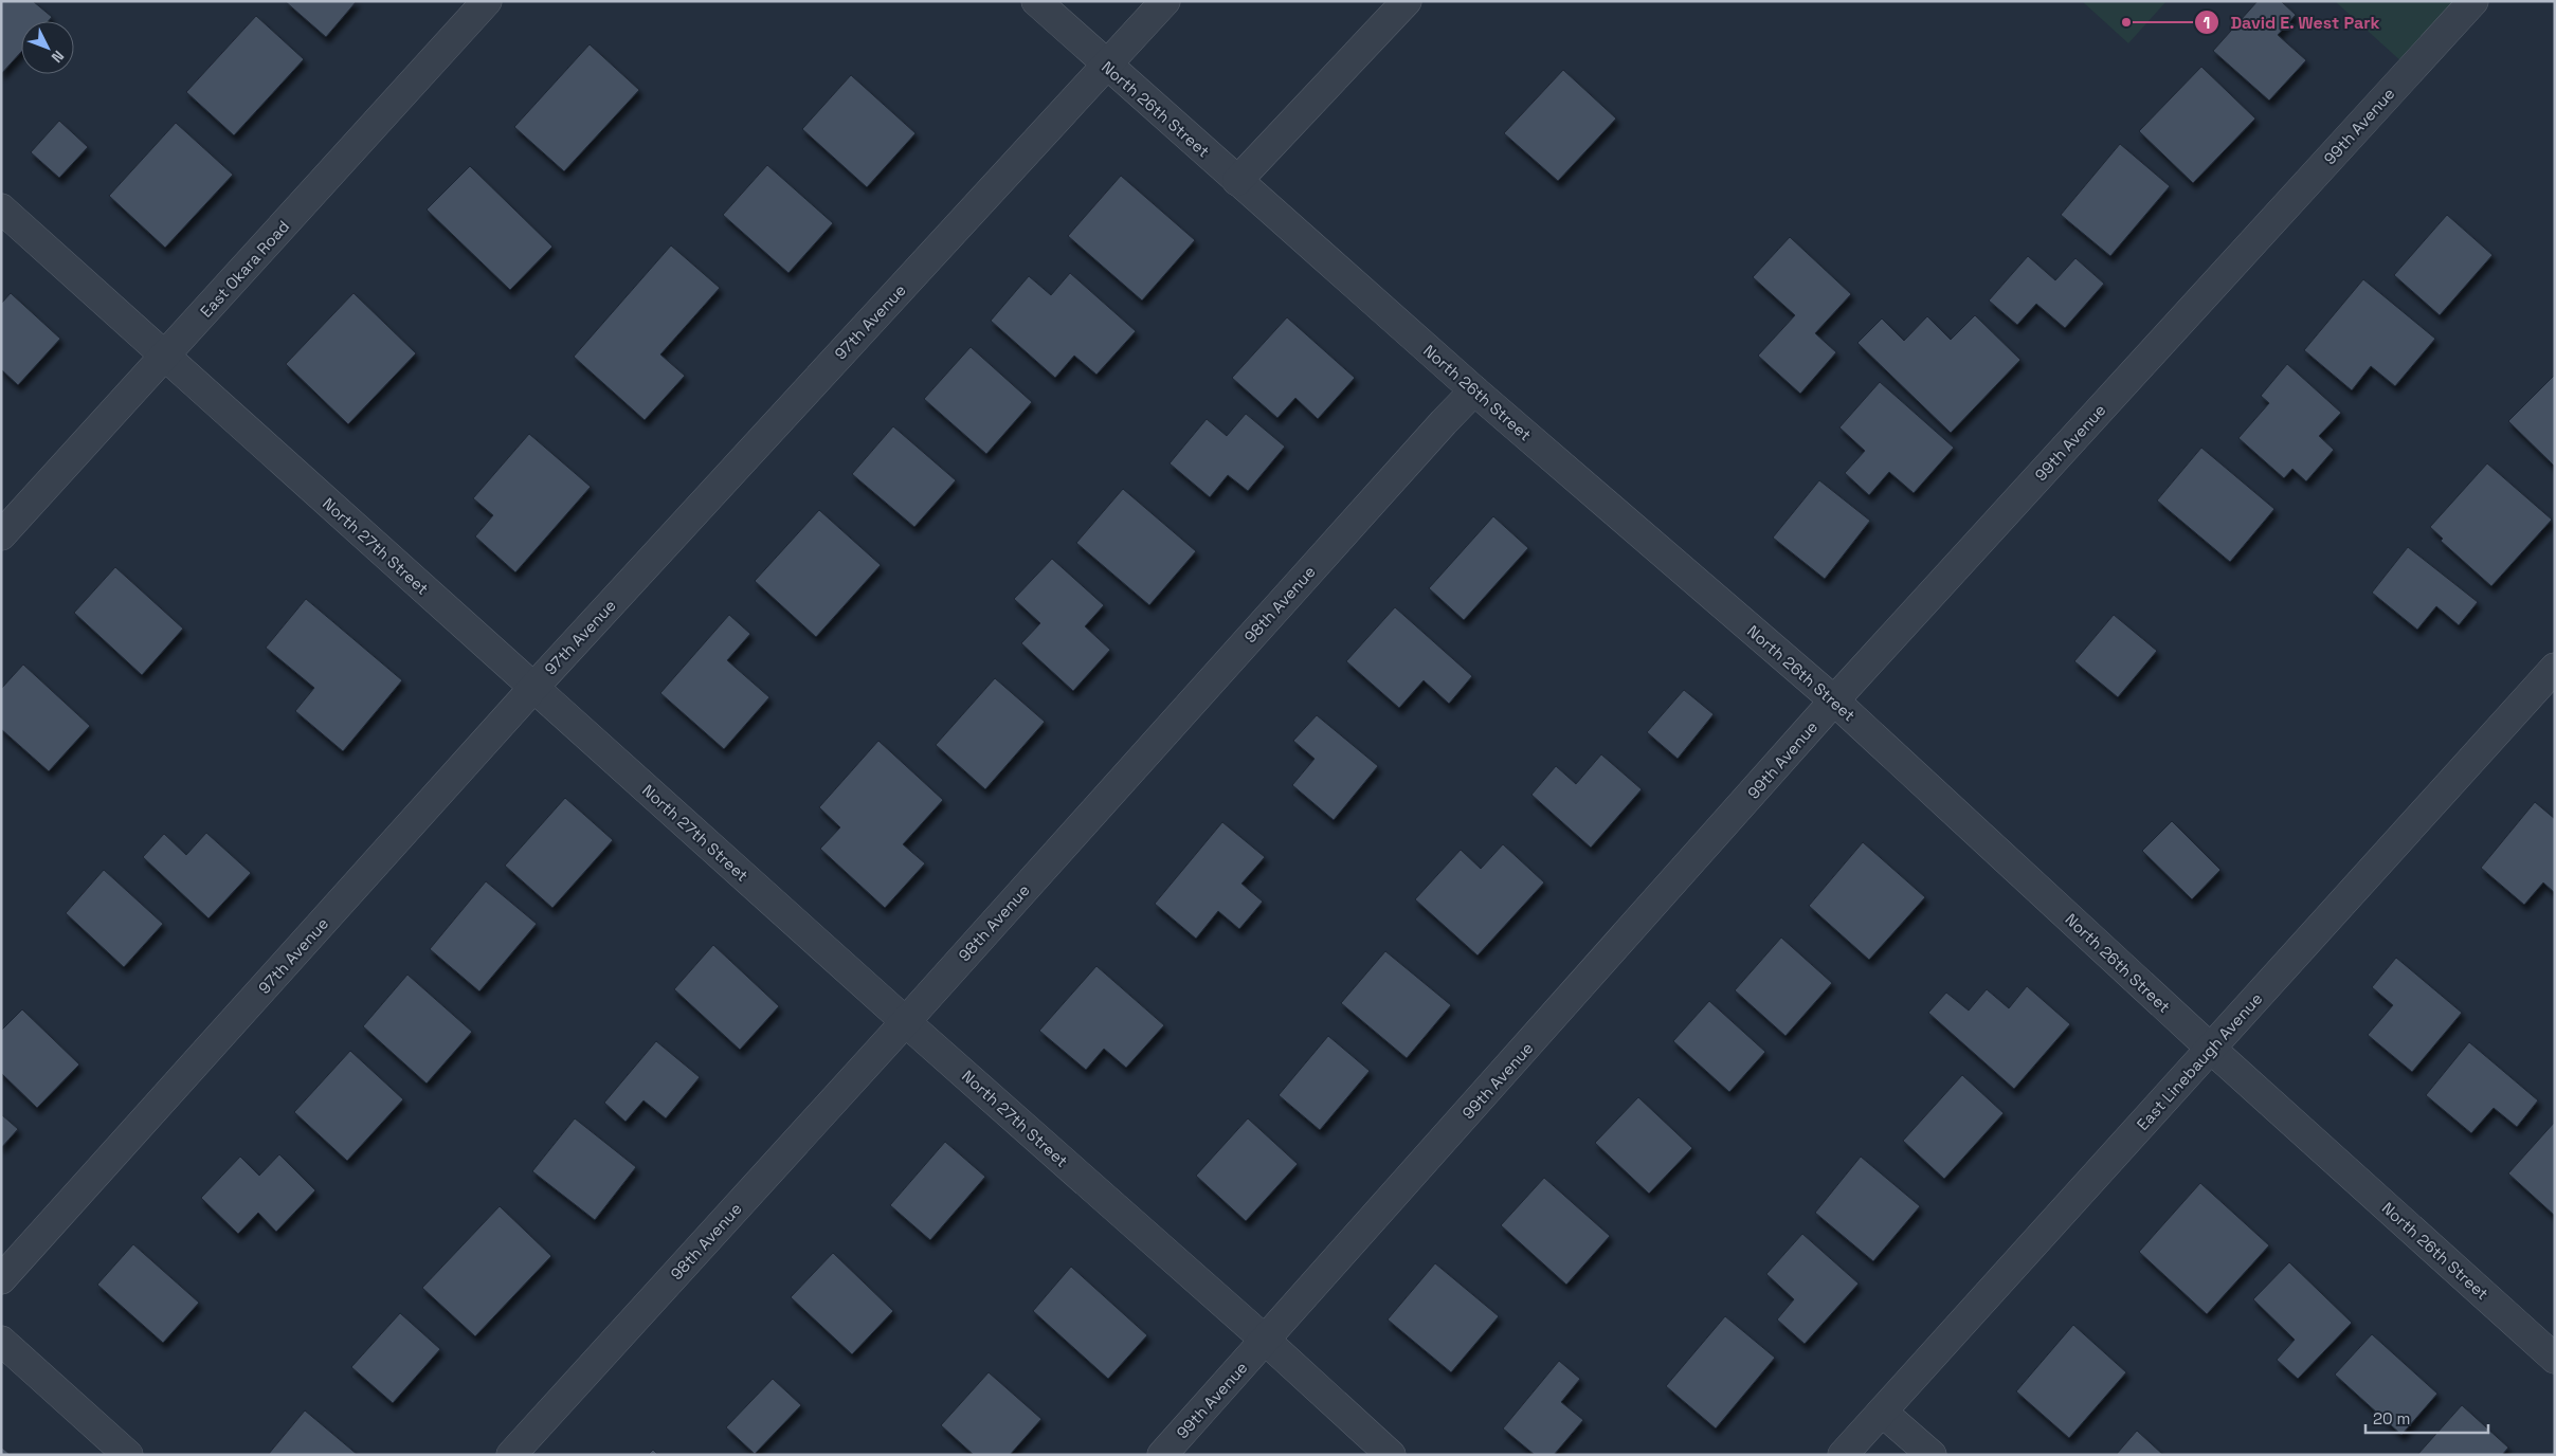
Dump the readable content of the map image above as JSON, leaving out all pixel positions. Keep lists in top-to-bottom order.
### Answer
{
  "streets": {
    "street": [
      "North 26th Street",
      "99th Avenue",
      "East Okara Road",
      "97th Avenue",
      "North 27th Street",
      "98th Avenue",
      "East Linebaugh Avenue"
    ]
  },
  "crossings": [
    ["North 26th Street", "99th Avenue"],
    ["North 26th Street", "97th Avenue"],
    ["North 26th Street", "98th Avenue"],
    ["North 26th Street", "East Linebaugh Avenue"],
    ["99th Avenue", "North 27th Street"],
    ["East Okara Road", "North 27th Street"],
    ["97th Avenue", "North 27th Street"],
    ["North 27th Street", "98th Avenue"]
  ],
  "places": ["David E. West Park"],
  "scale_bar": "20 m",
  "north": "bottom right"
}
